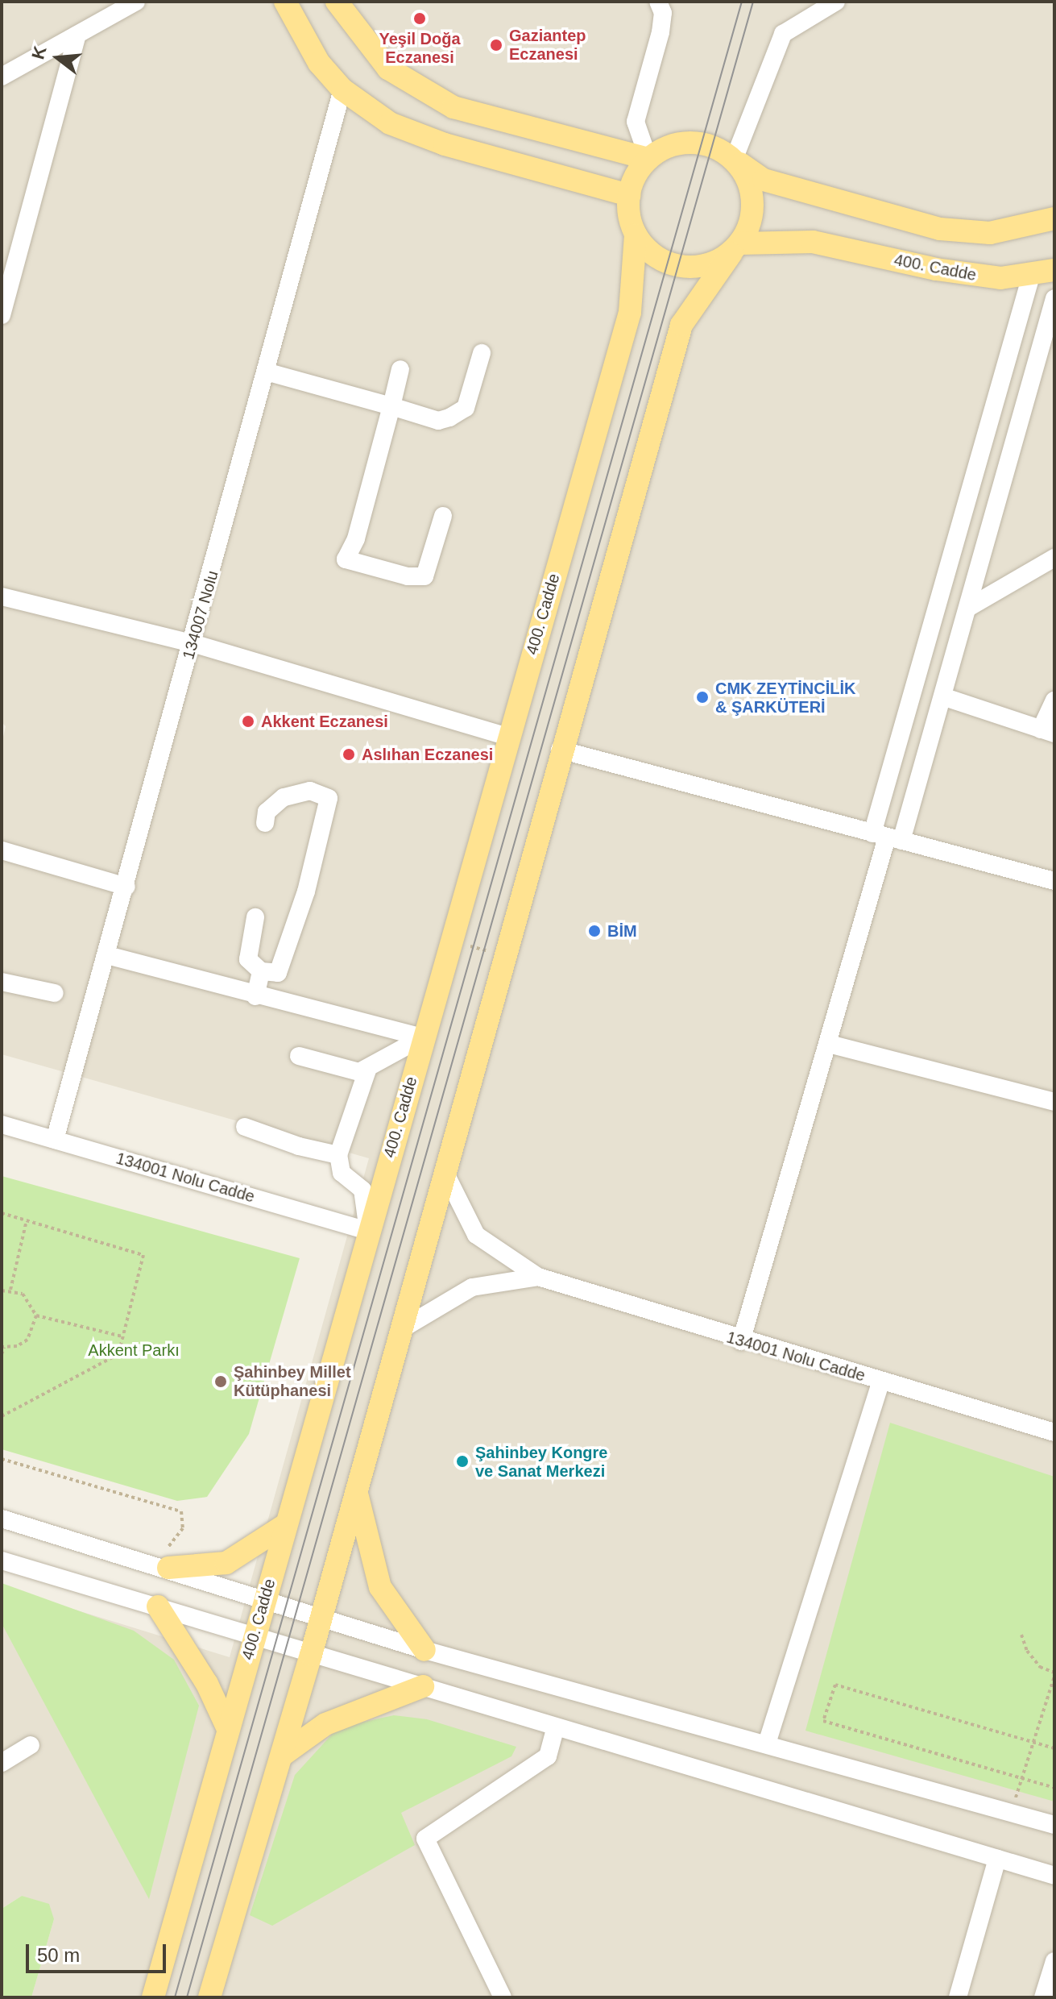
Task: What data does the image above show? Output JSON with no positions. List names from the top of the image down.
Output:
{
  "streets": {
    "main road": ["400. Cadde"],
    "street": ["134007 Nolu", "134001 Nolu Cadde"]
  },
  "crossings": [
    ["400. Cadde", "134001 Nolu Cadde"],
    ["134007 Nolu", "134001 Nolu Cadde"]
  ],
  "parks": ["Akkent Parkı"],
  "places": [
    "Yeşil Doğa Eczanesi",
    "Gaziantep Eczanesi",
    "CMK ZEYTİNCİLİK & ŞARKÜTERİ",
    "Akkent Eczanesi",
    "Aslıhan Eczanesi",
    "BİM",
    "Şahinbey Millet Kütüphanesi",
    "Şahinbey Kongre ve Sanat Merkezi"
  ],
  "scale_bar": "50 m",
  "north": "left"
}
